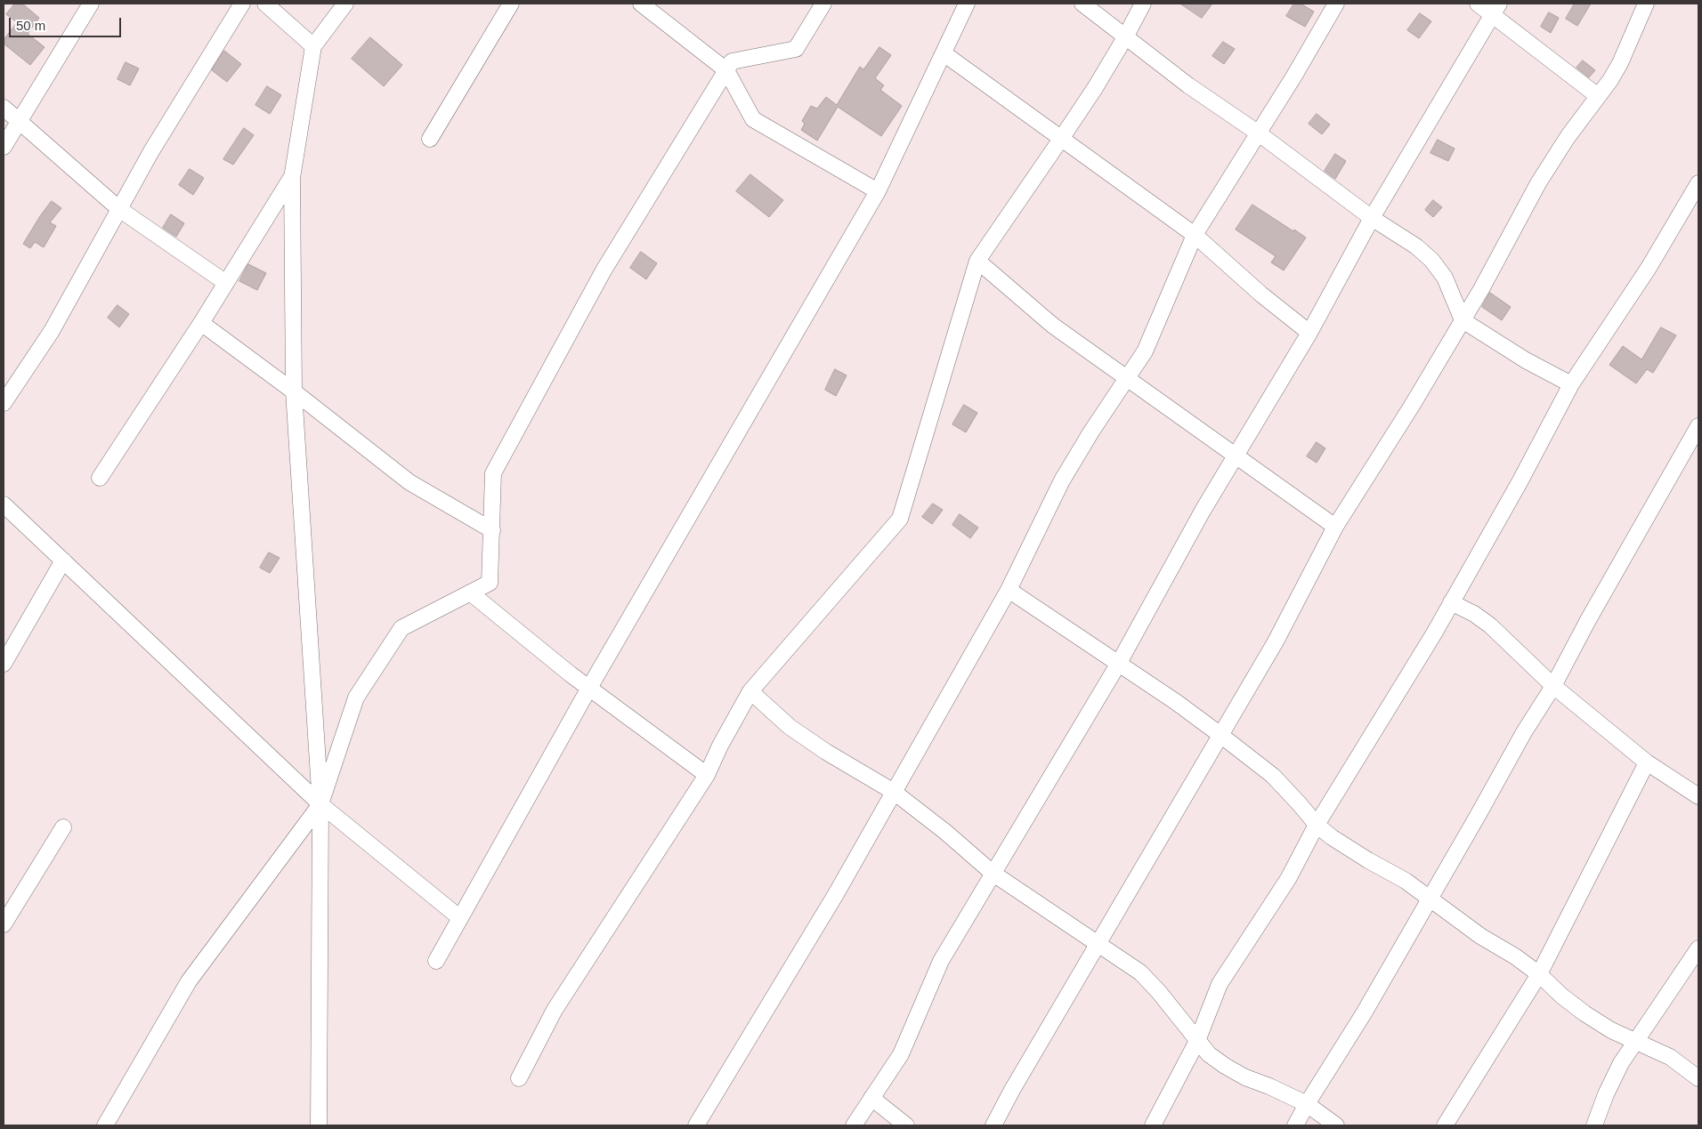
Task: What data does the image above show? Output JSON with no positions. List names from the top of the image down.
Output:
{
  "scale_bar": "50 m"
}
